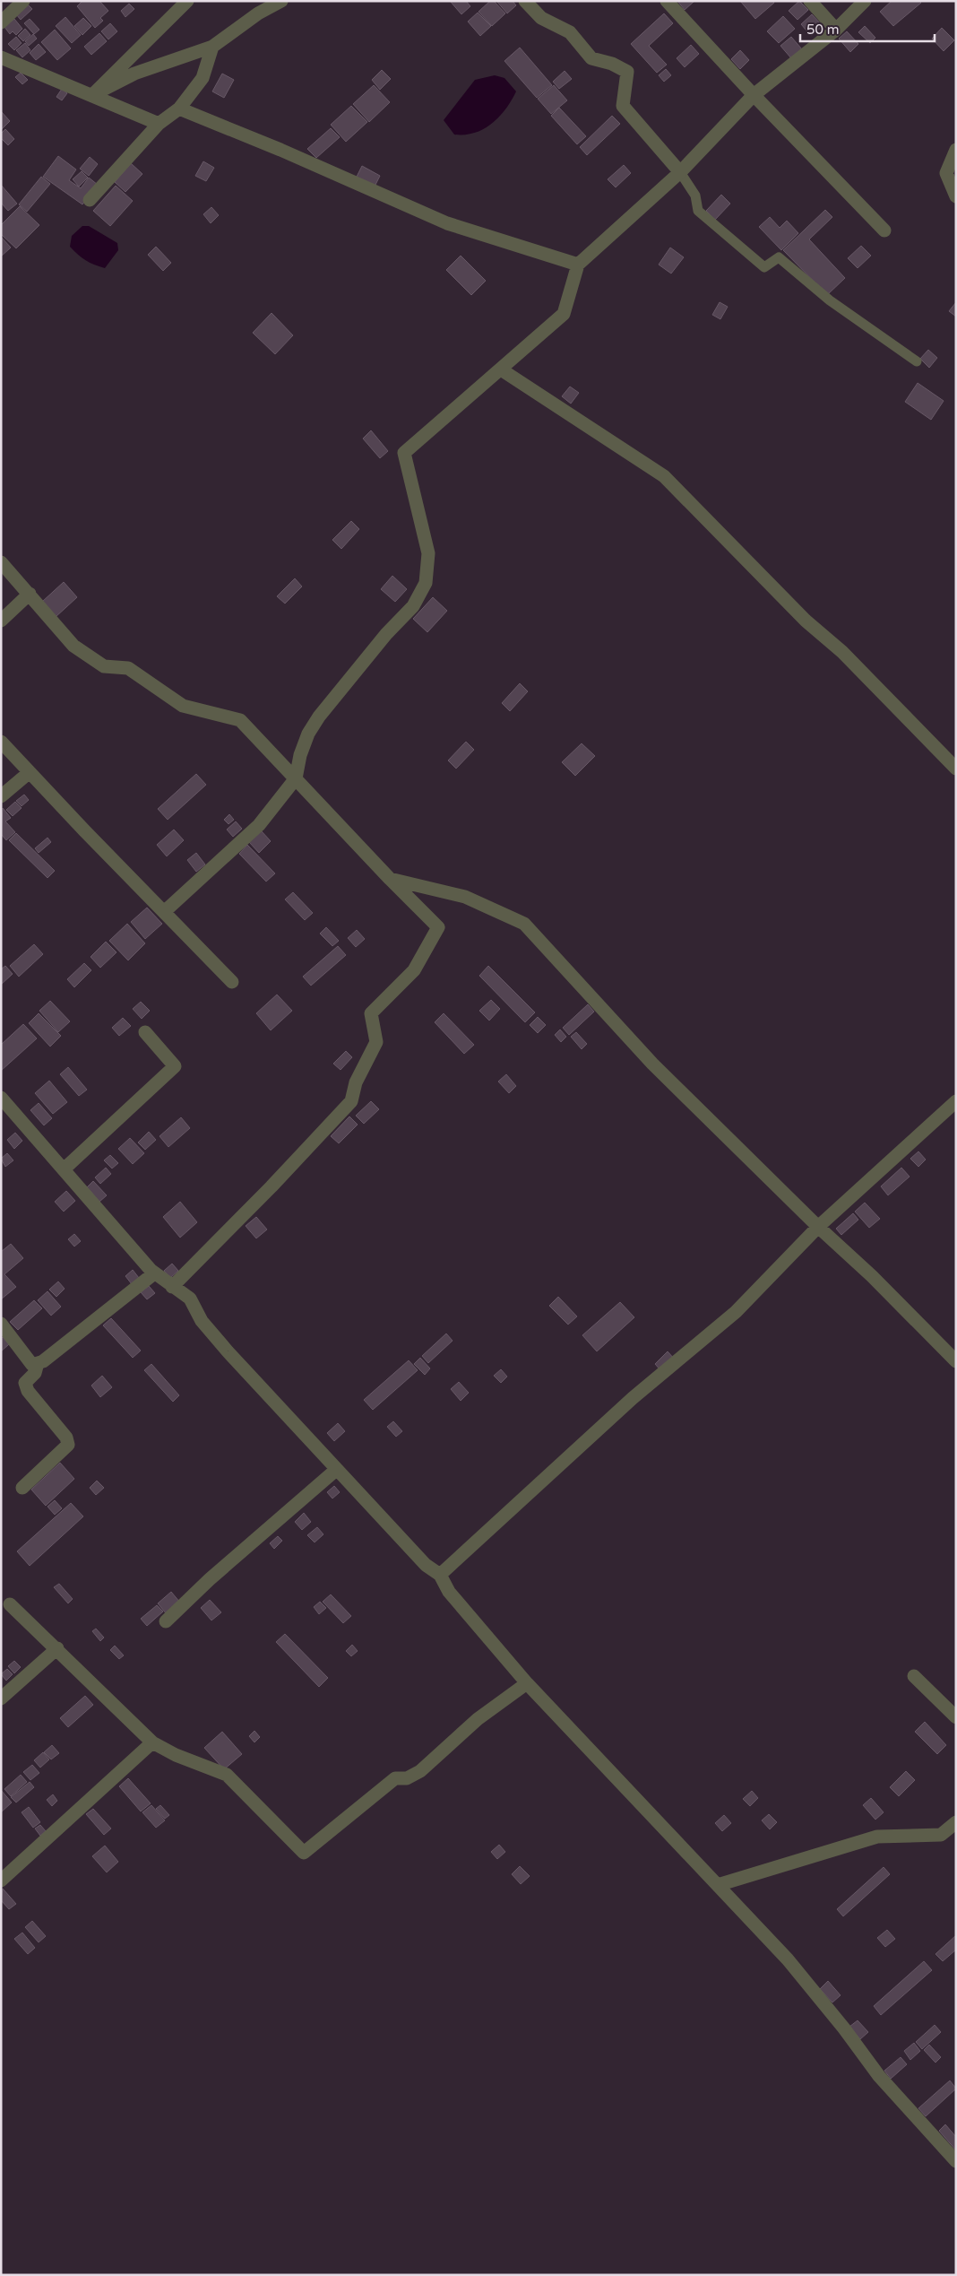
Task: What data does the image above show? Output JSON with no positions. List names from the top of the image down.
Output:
{
  "scale_bar": "50 m"
}
